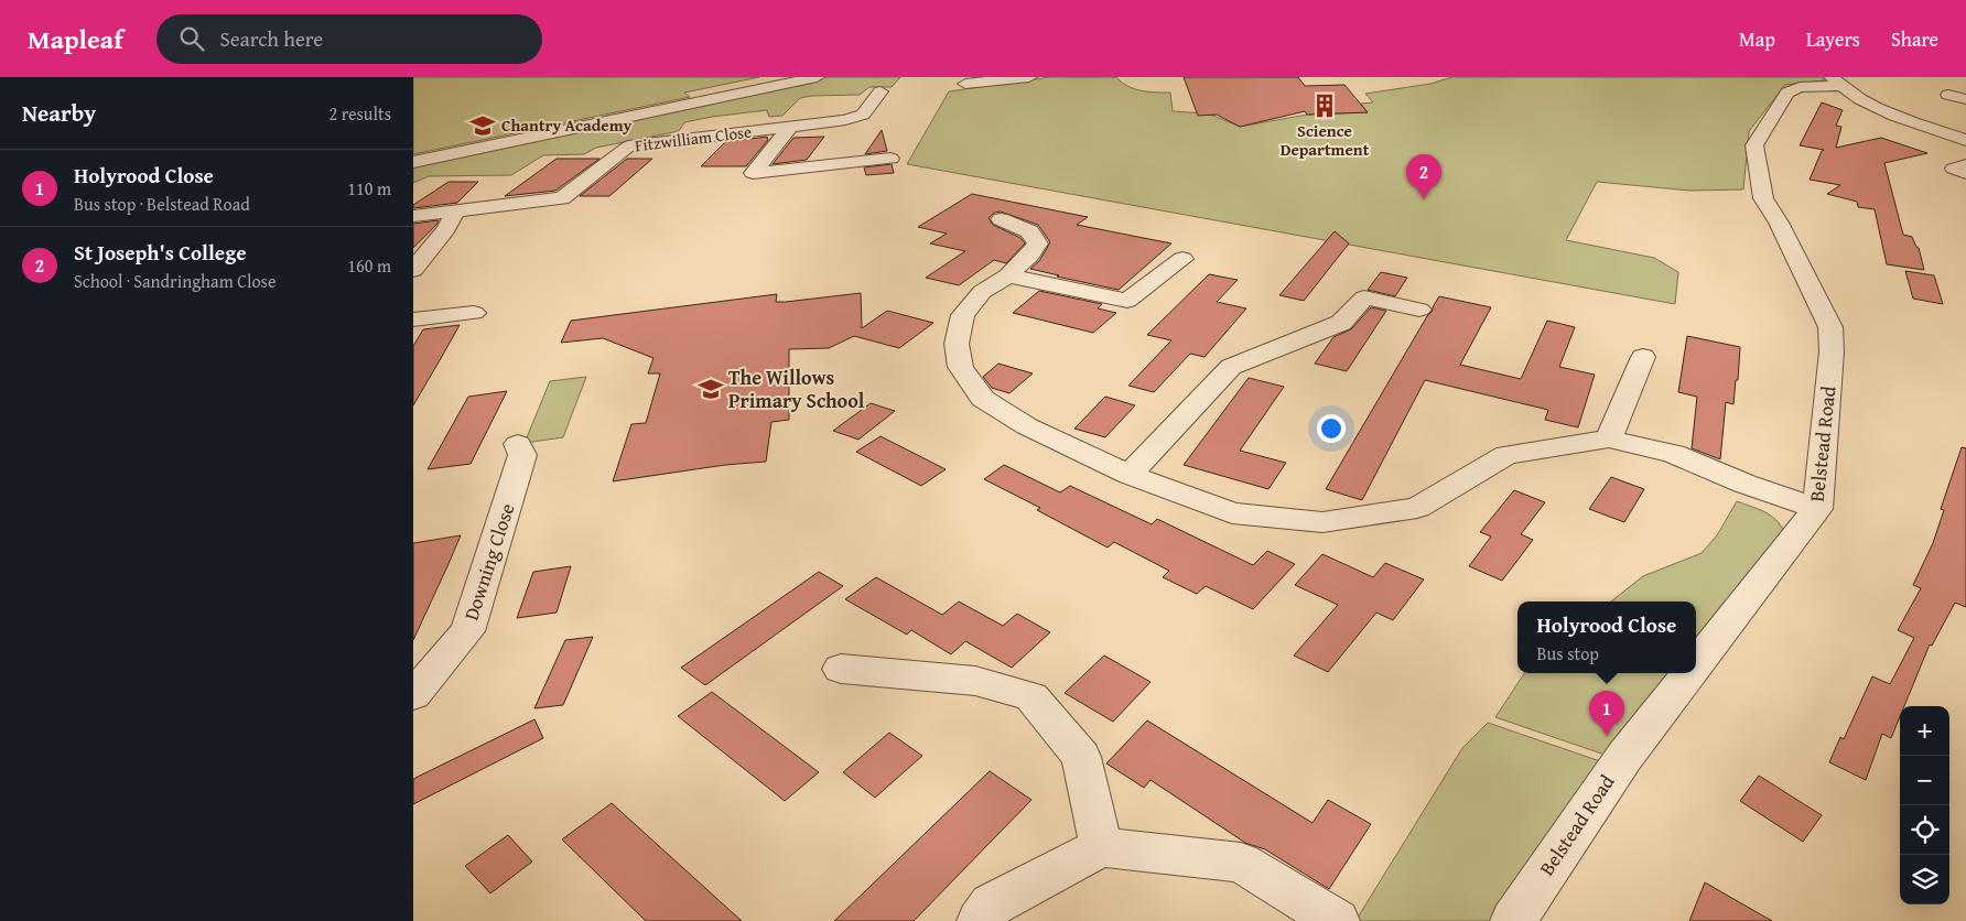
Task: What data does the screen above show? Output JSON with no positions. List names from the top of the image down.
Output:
{
  "streets": {
    "street": ["Fitzwilliam Close", "Belstead Road", "Downing Close"]
  },
  "places": {
    "building": ["Science Department"],
    "school or university": ["Chantry Academy", "The Willows Primary School"]
  },
  "page": {
    "header": "Mapleaf",
    "search": "Search here",
    "nav": ["Map", "Layers", "Share"],
    "heading": ["Nearby", "2 results"],
    "list": [
      {
        "mark": "1",
        "name": "Holyrood Close",
        "note": "Bus stop · Belstead Road",
        "value": "110 m"
      },
      {
        "mark": "2",
        "name": "St Joseph's College",
        "note": "School · Sandringham Close",
        "value": "160 m"
      }
    ],
    "pins": ["2", "1"],
    "popup": ["Holyrood Close", "Bus stop"],
    "map_buttons": ["+", "−"]
  }
}
